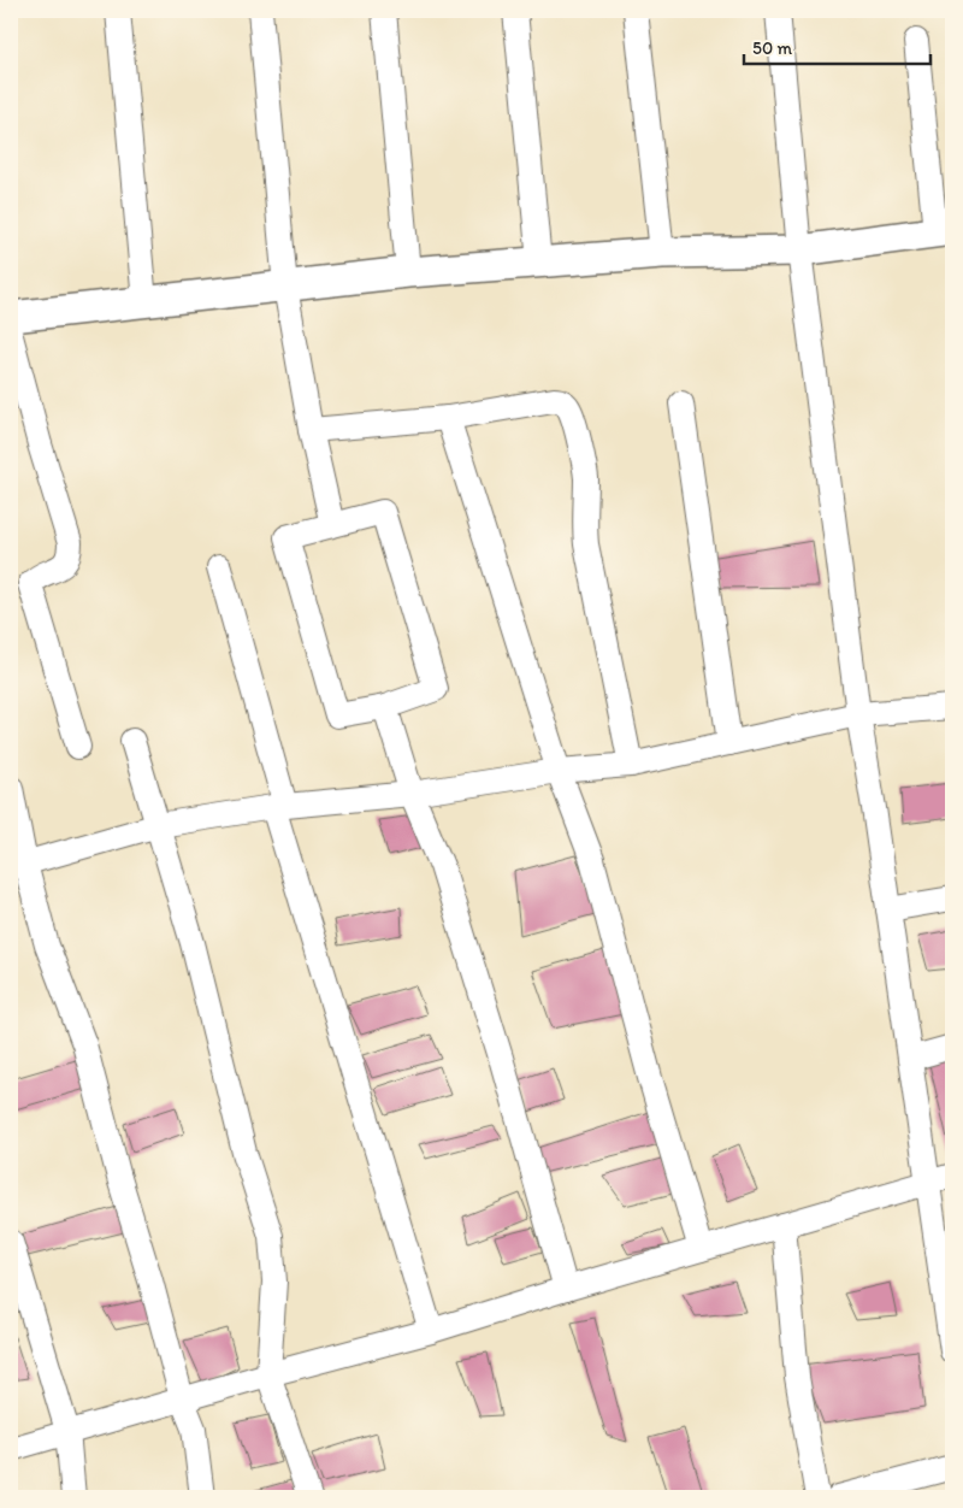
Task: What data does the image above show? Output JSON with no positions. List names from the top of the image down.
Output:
{
  "scale_bar": "50 m"
}
